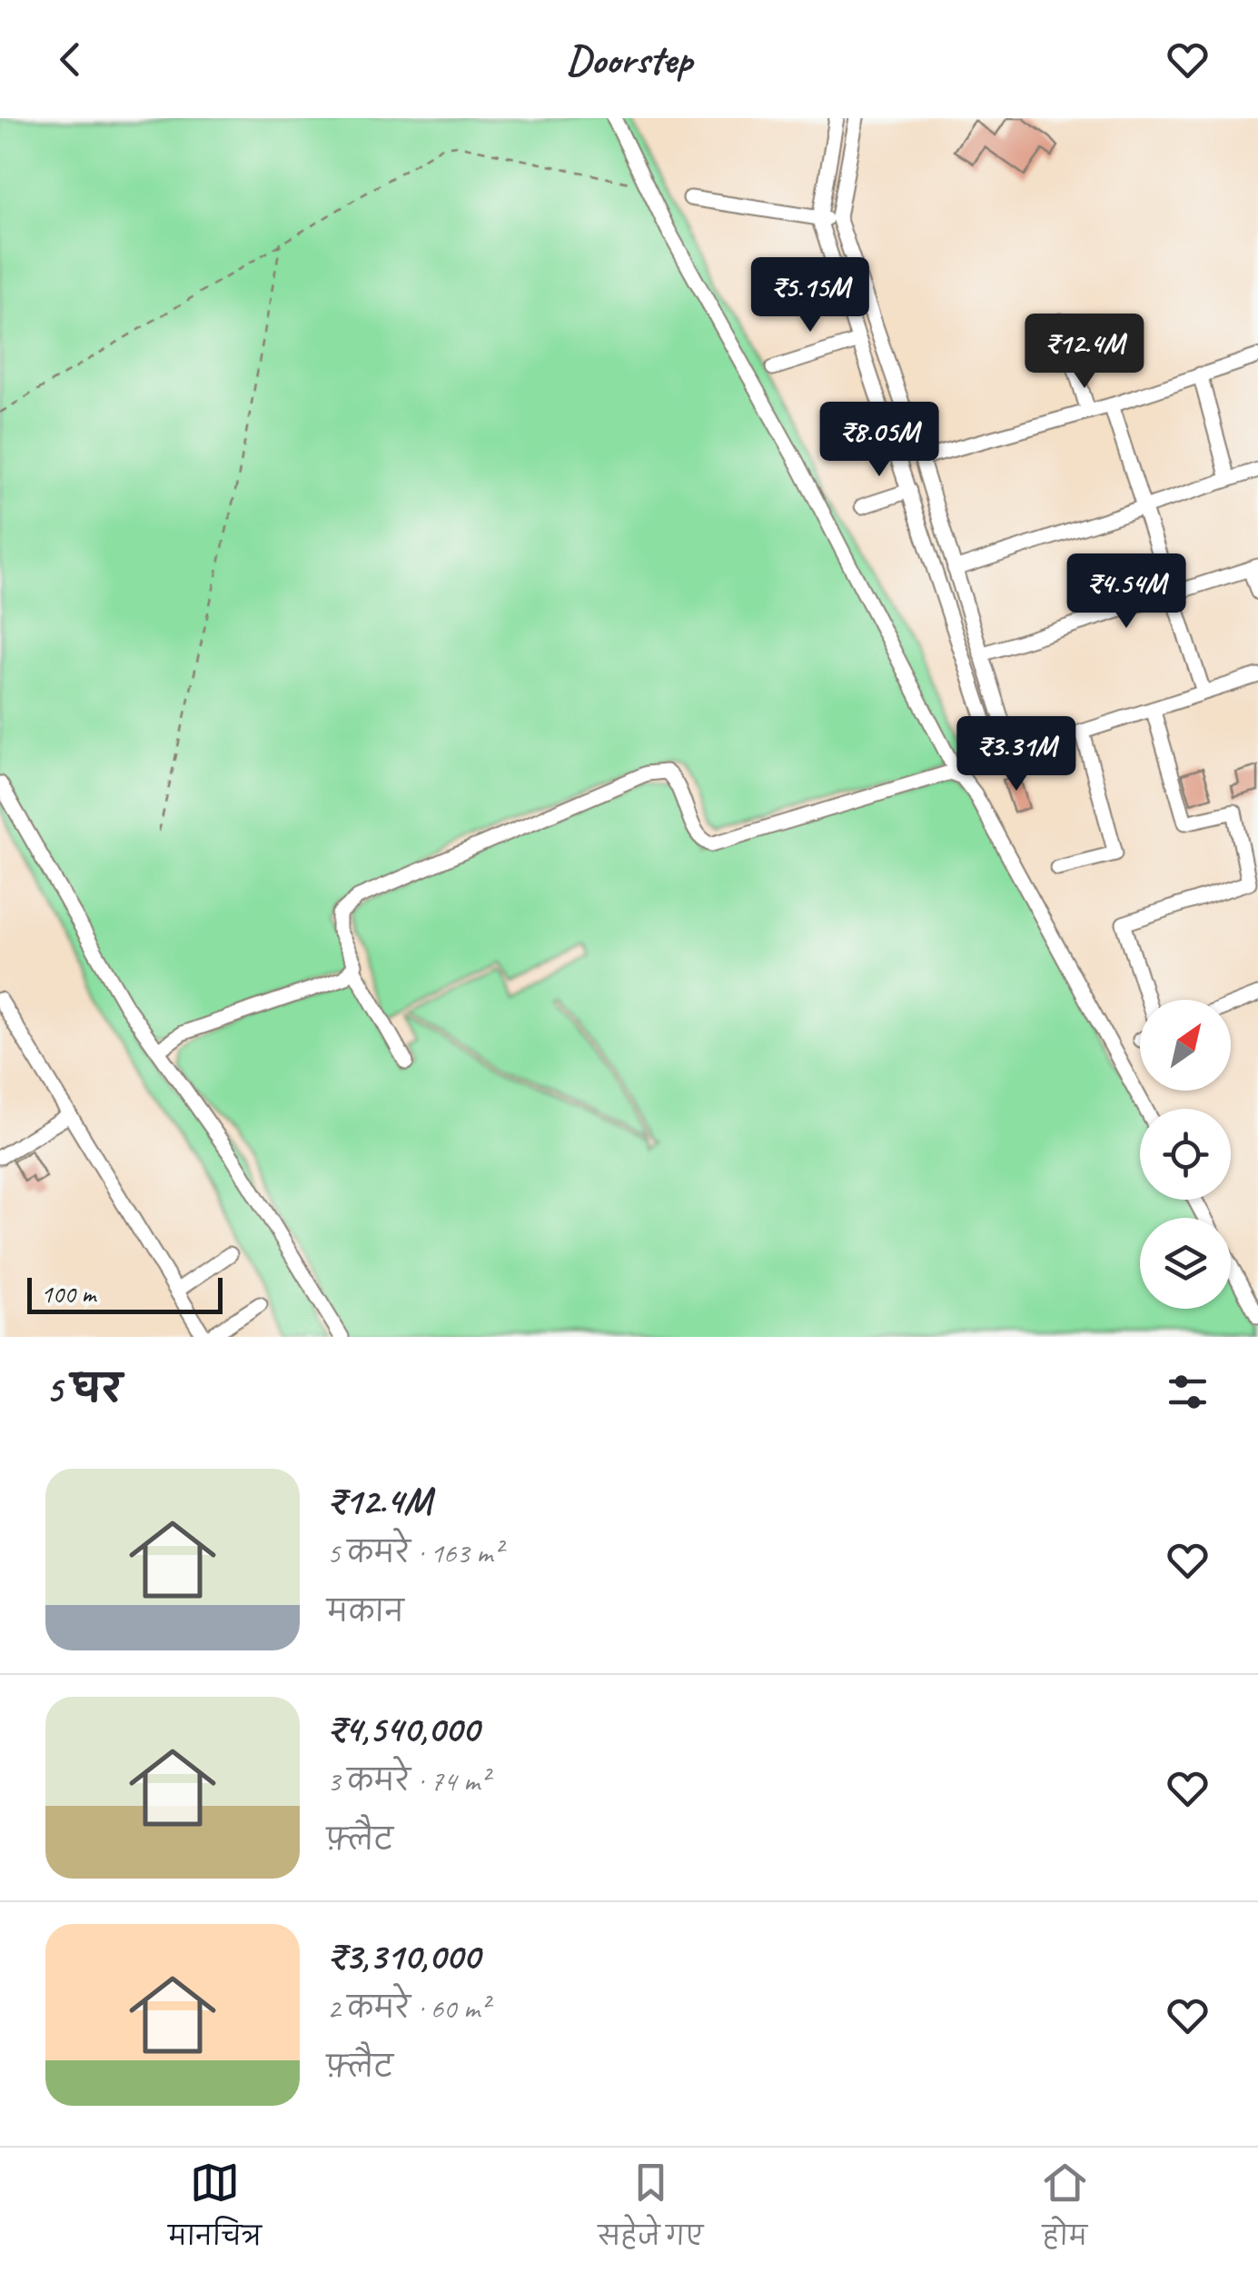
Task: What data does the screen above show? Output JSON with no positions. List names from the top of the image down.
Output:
{
  "scale_bar": "100 m",
  "north": "top right",
  "page": {
    "header": "Doorstep",
    "price": [
      "₹5.15M",
      "₹12.4M",
      "₹8.05M",
      "₹4.54M",
      "₹3.31M"
    ],
    "scale": "100 m",
    "heading": "5 घर",
    "list": [
      {
        "name": "₹12.4M",
        "note": "5 कमरे · 163 m² · मकान"
      },
      {
        "name": "₹4,540,000",
        "note": "3 कमरे · 74 m² · फ़्लैट"
      },
      {
        "name": "₹3,310,000",
        "note": "2 कमरे · 60 m² · फ़्लैट"
      }
    ],
    "tabs": ["मानचित्र", "सहेजे गए", "होम"]
  }
}
